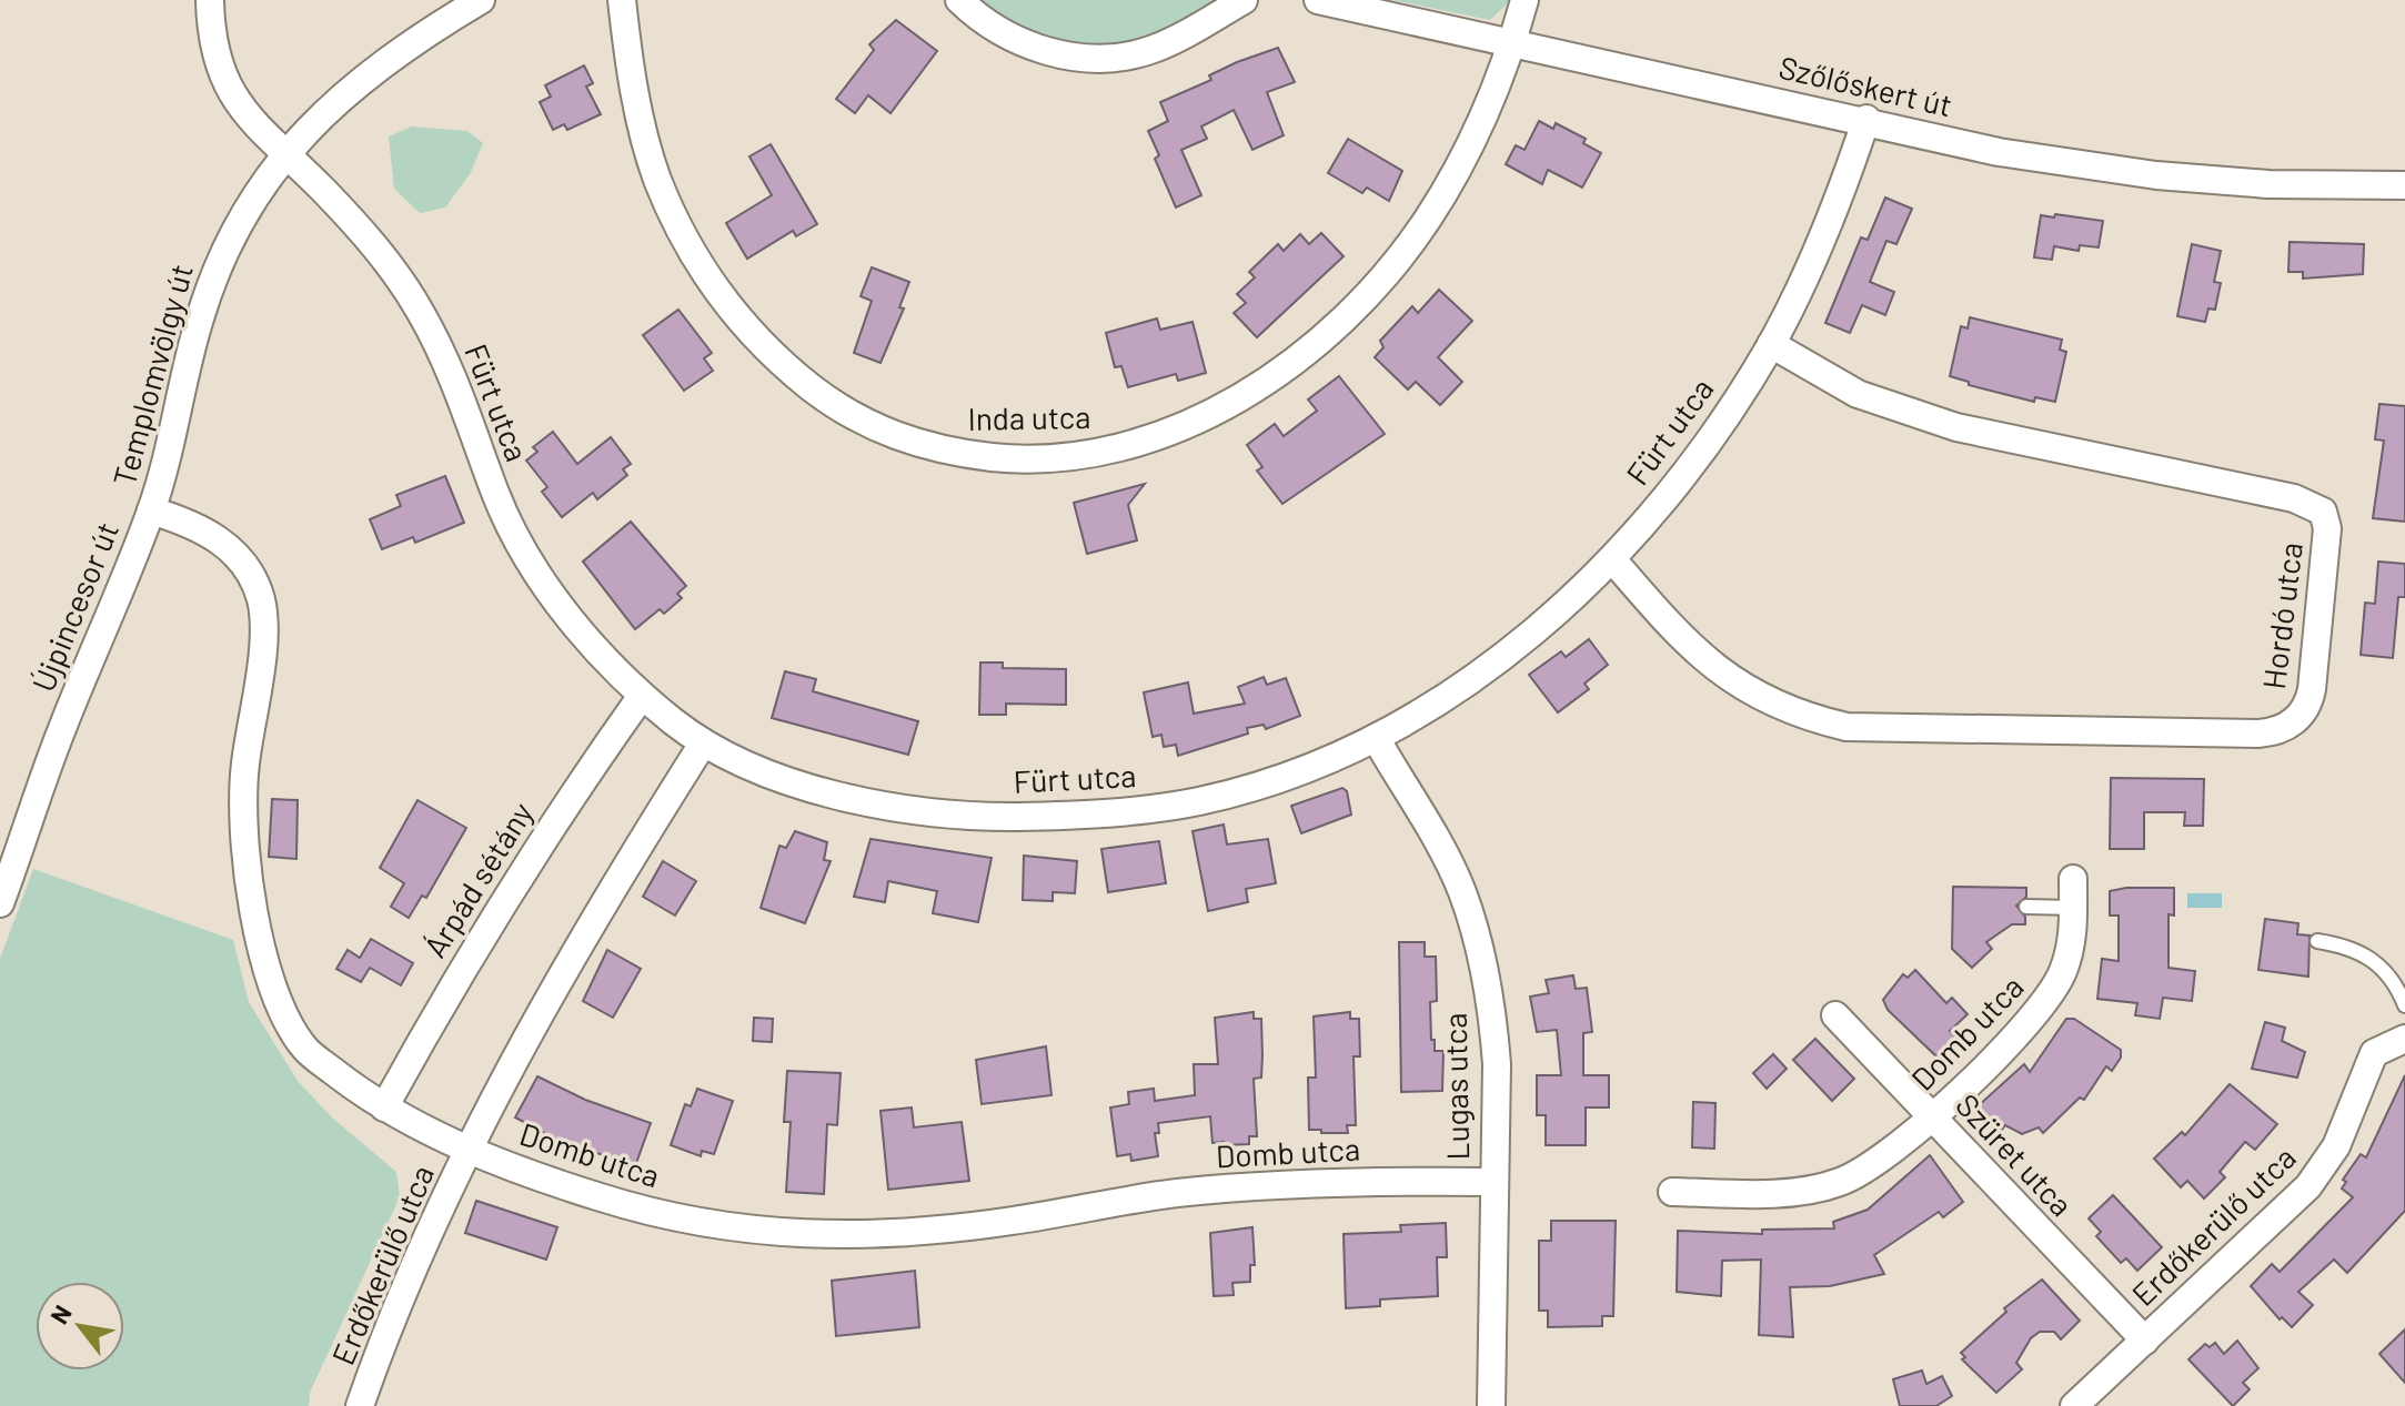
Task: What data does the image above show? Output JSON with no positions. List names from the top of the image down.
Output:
{
  "streets": {
    "street": [
      "Szőlőskert út",
      "Templomvölgy út",
      "Fürt utca",
      "Inda utca",
      "Újpincesor út",
      "Hordó utca",
      "Árpád sétány",
      "Domb utca",
      "Lugas utca",
      "Szüret utca",
      "Erdőkerülő utca"
    ]
  },
  "crossings": [
    ["Szőlőskert út", "Fürt utca"],
    ["Szőlőskert út", "Inda utca"],
    ["Templomvölgy út", "Fürt utca"],
    ["Templomvölgy út", "Újpincesor út"],
    ["Templomvölgy út", "Domb utca"],
    ["Fürt utca", "Hordó utca"],
    ["Fürt utca", "Árpád sétány"],
    ["Fürt utca", "Lugas utca"],
    ["Újpincesor út", "Domb utca"],
    ["Árpád sétány", "Domb utca"],
    ["Domb utca", "Lugas utca"],
    ["Domb utca", "Szüret utca"],
    ["Domb utca", "Erdőkerülő utca"],
    ["Szüret utca", "Erdőkerülő utca"]
  ],
  "north": "top left"
}
